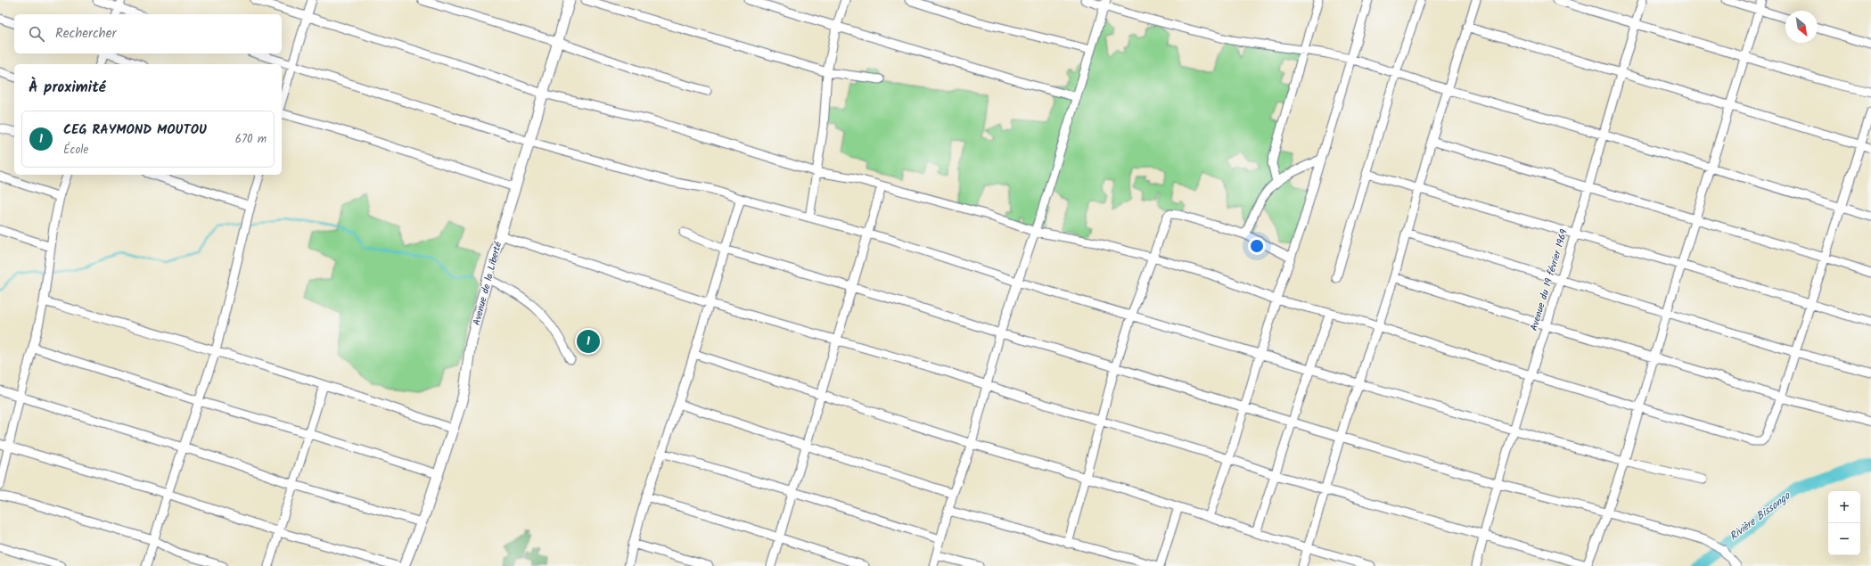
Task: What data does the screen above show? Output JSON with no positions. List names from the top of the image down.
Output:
{
  "streets": {
    "street": ["Avenue du 19 février 1969", "Avenue de la Liberté"]
  },
  "water": ["Rivière Bissongo"],
  "north": "bottom right",
  "page": {
    "search": "Rechercher",
    "heading": "À proximité",
    "list": [
      {
        "mark": "1",
        "name": "CEG RAYMOND MOUTOU",
        "note": "École",
        "value": "670 m"
      }
    ],
    "pins": "1",
    "map_buttons": ["+", "−"]
  }
}
